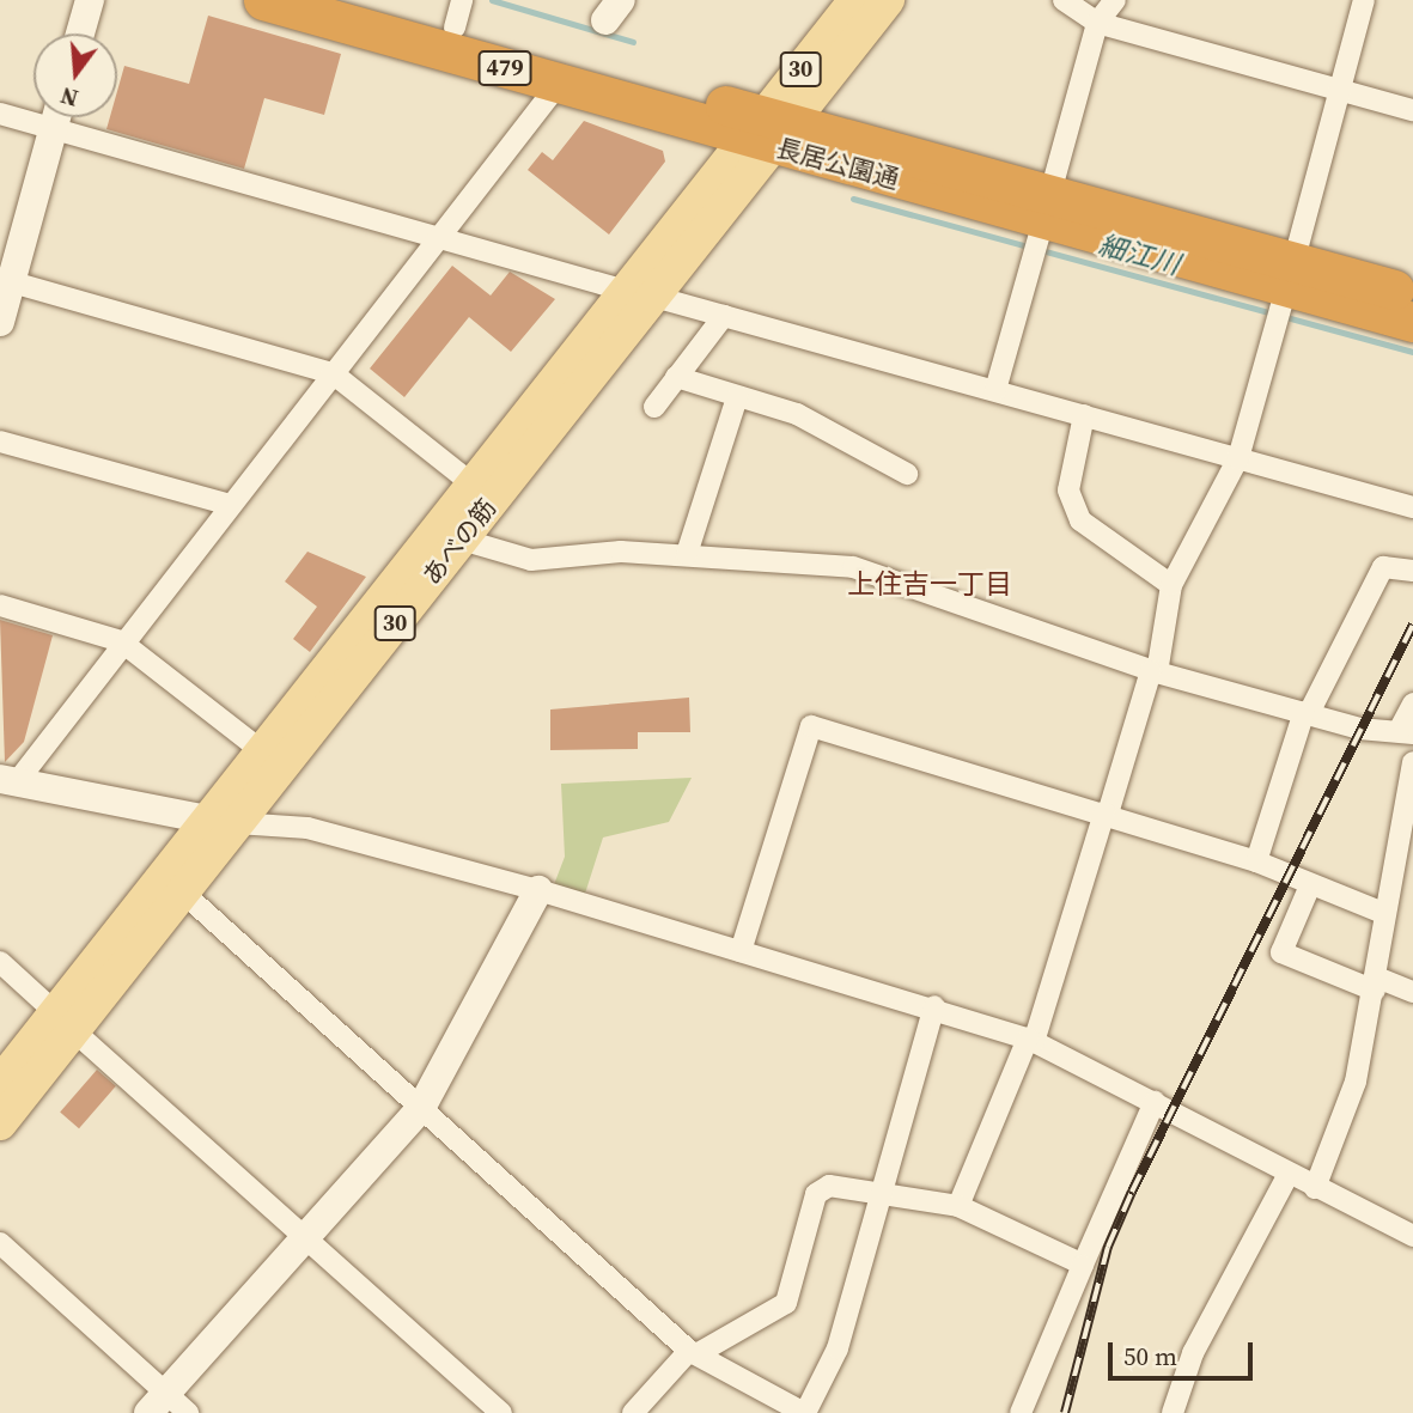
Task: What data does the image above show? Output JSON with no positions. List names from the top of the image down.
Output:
{
  "streets": {
    "highway": ["479", "長居公園通"],
    "main road": ["30", "あべの筋"]
  },
  "crossings": [
    ["長居公園通", "あべの筋"]
  ],
  "districts": ["上住吉一丁目"],
  "water": ["細江川"],
  "scale_bar": "50 m",
  "north": "bottom"
}
